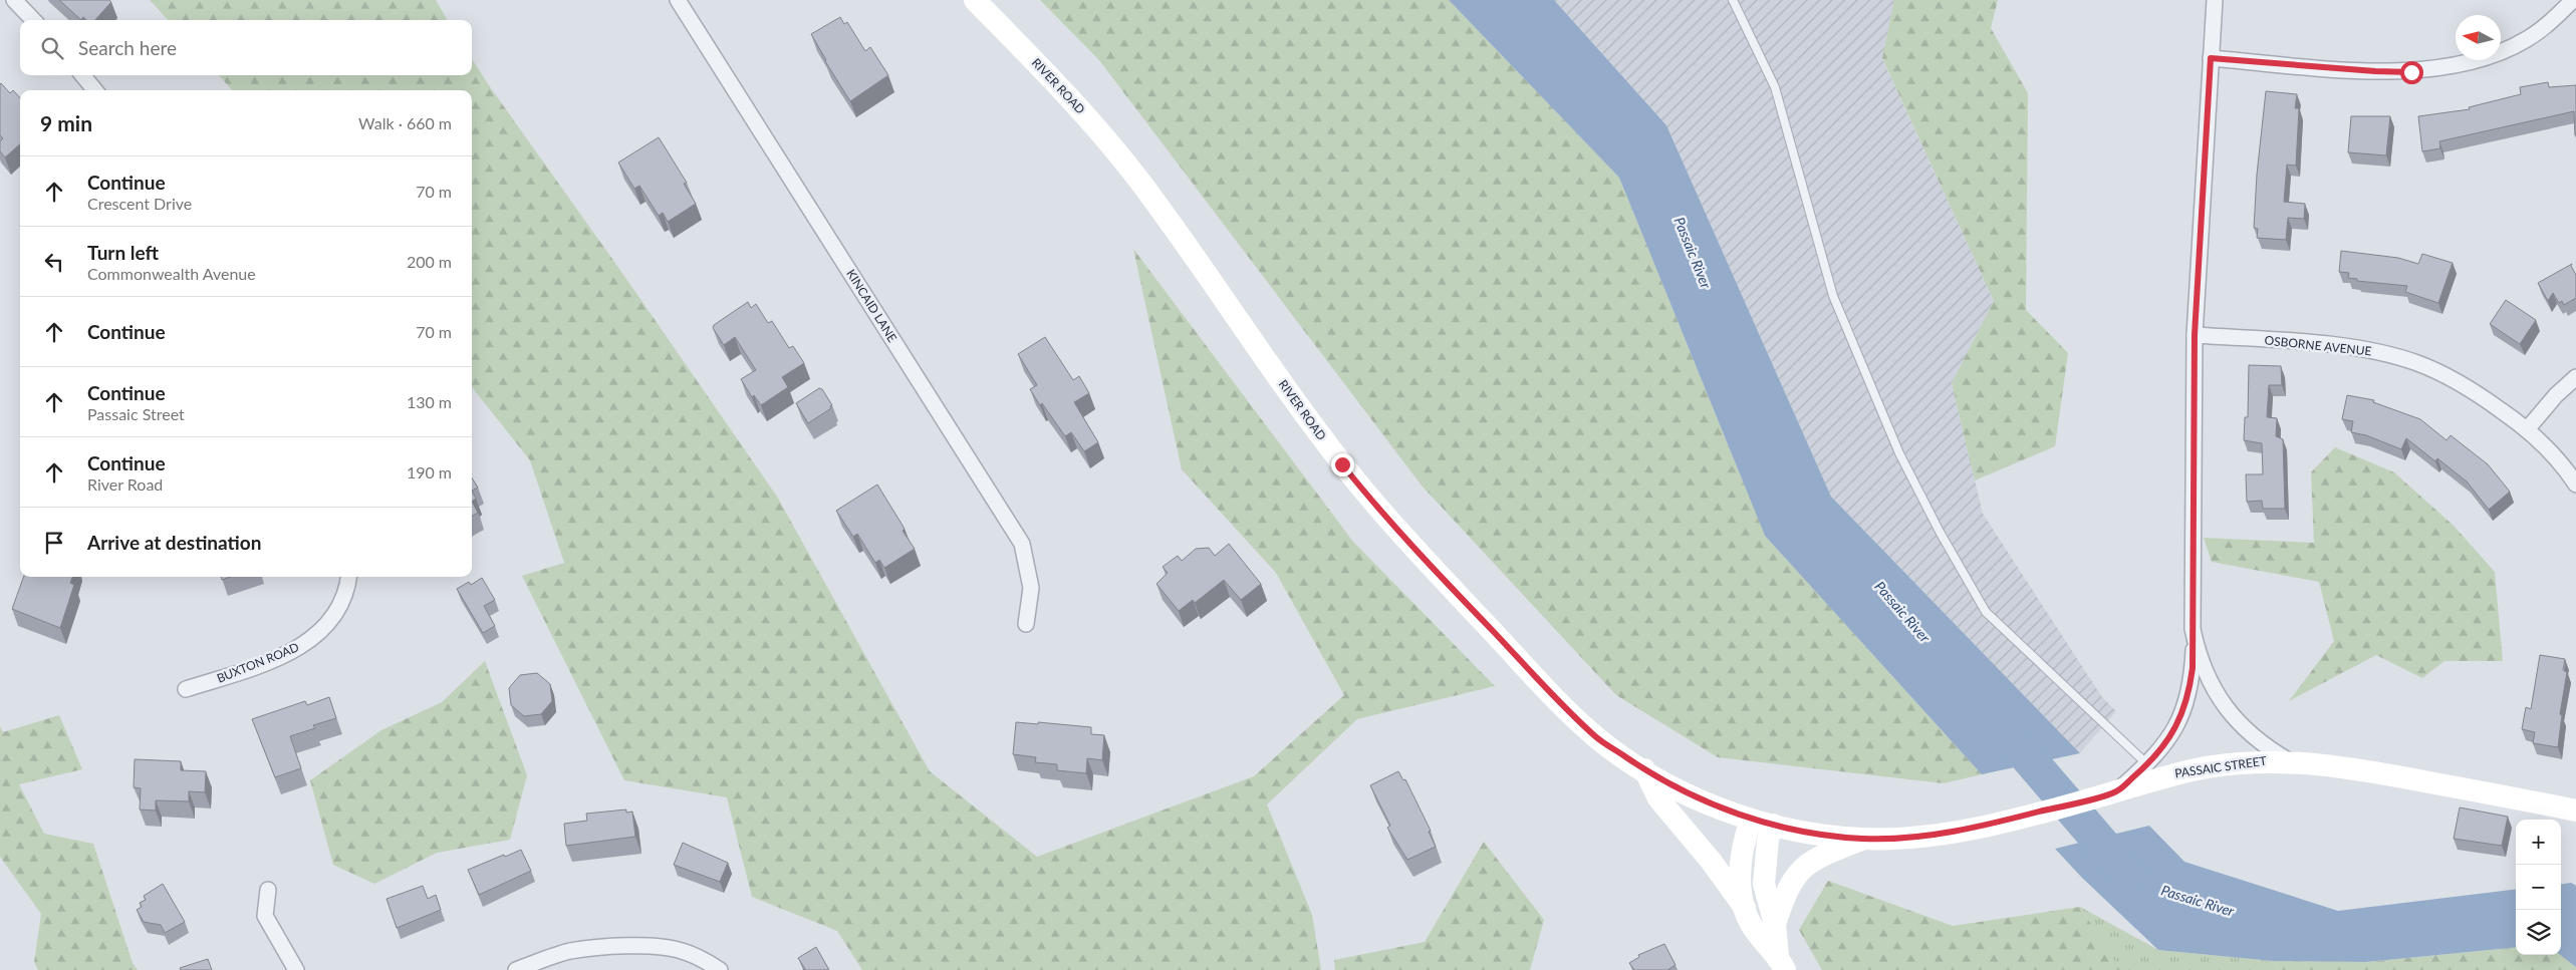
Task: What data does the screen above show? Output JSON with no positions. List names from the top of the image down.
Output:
{
  "streets": {
    "main road": ["RIVER ROAD", "PASSAIC STREET"],
    "street": ["KINCAID LANE", "OSBORNE AVENUE", "BUXTON ROAD"]
  },
  "crossings": [
    ["RIVER ROAD", "PASSAIC STREET"]
  ],
  "water": ["Passaic River"],
  "north": "left",
  "page": {
    "search": "Search here",
    "heading": ["9 min", "Walk · 660 m"],
    "list": [
      ["Continue", "Crescent Drive", "70 m"],
      ["Turn left", "Commonwealth Avenue", "200 m"],
      ["Continue", "70 m"],
      ["Continue", "Passaic Street", "130 m"],
      ["Continue", "River Road", "190 m"],
      "Arrive at destination"
    ],
    "map_buttons": ["+", "−"]
  }
}
